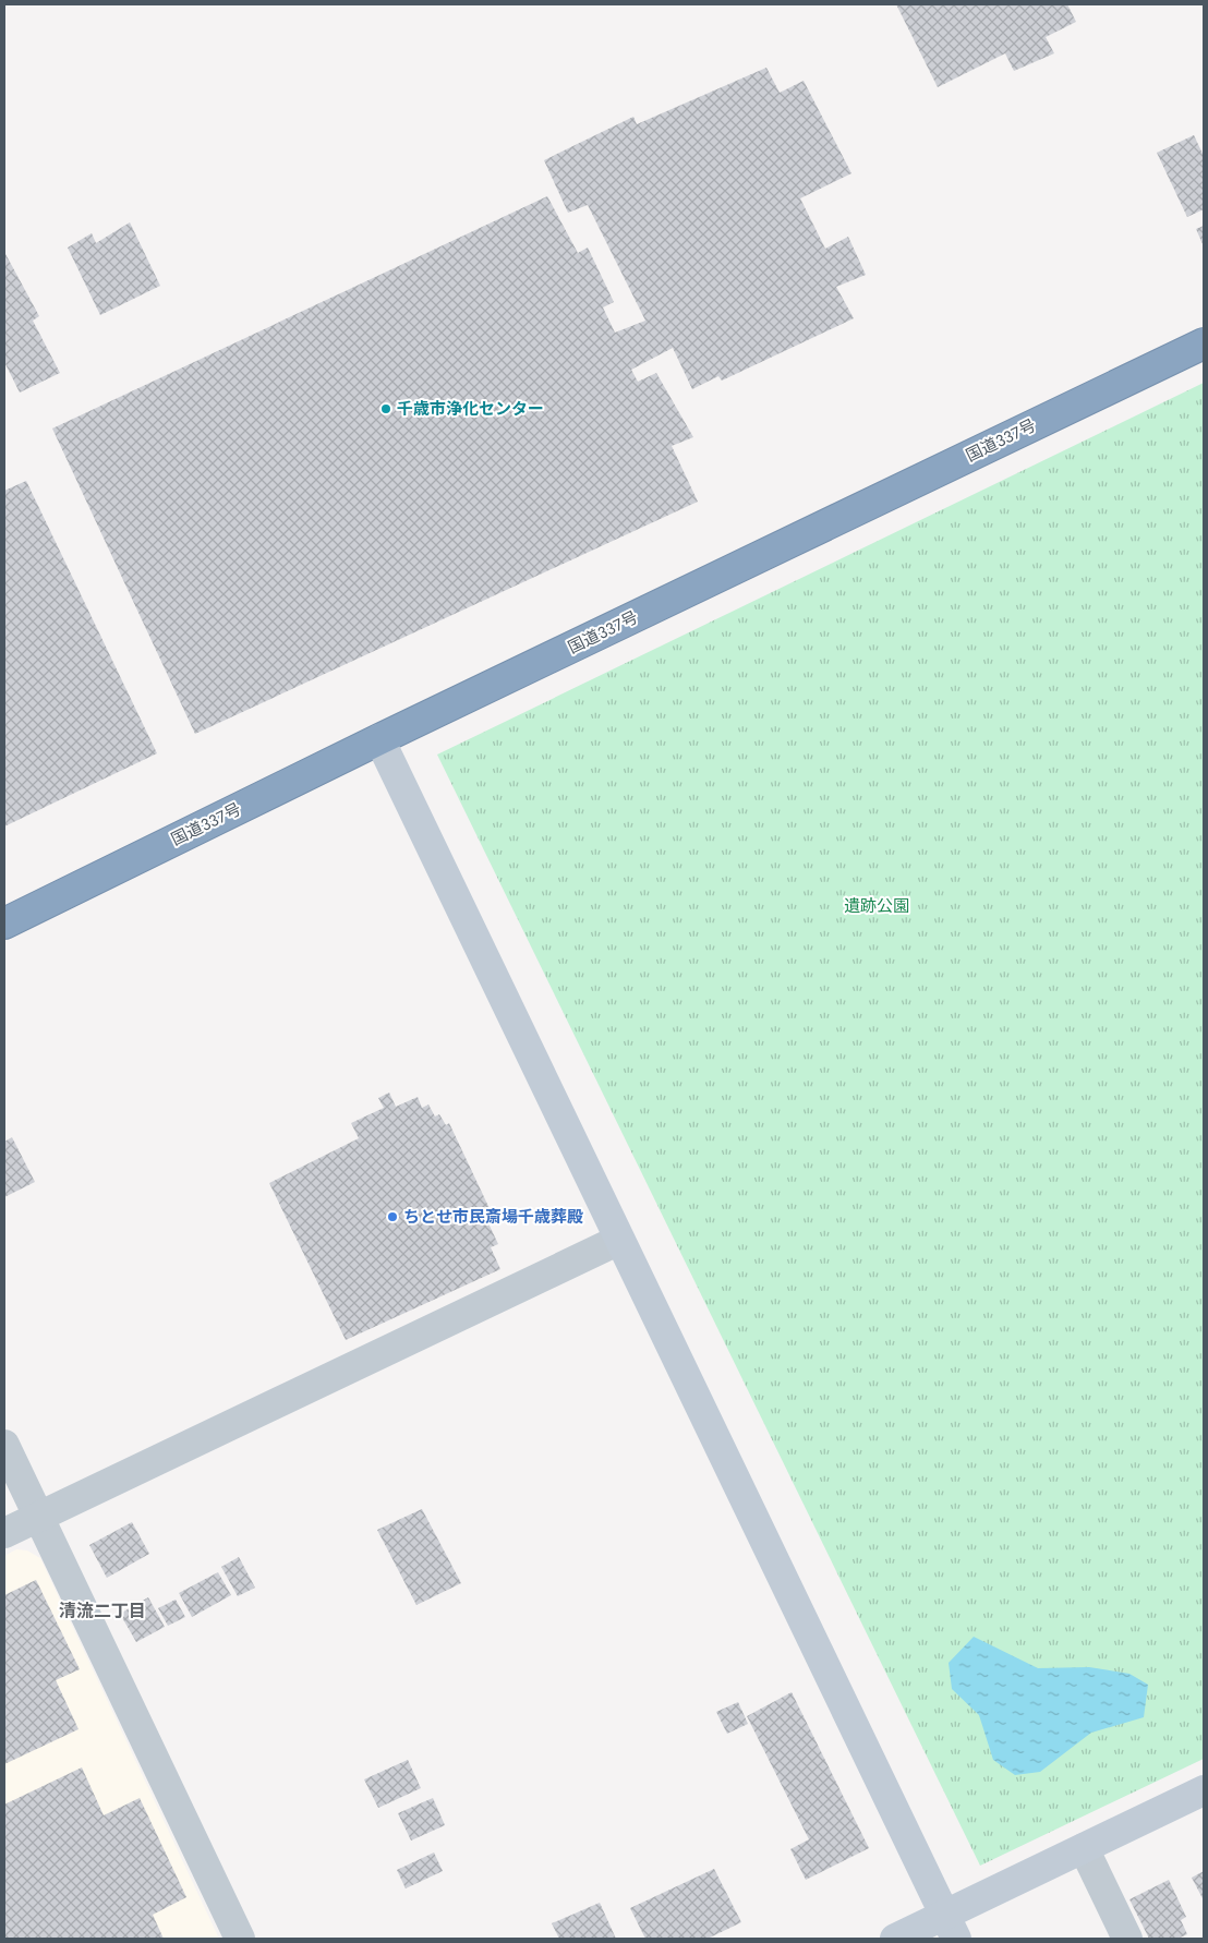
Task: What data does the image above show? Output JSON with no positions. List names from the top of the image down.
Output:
{
  "streets": {
    "highway": ["国道337号"]
  },
  "districts": ["清流二丁目"],
  "parks": ["遺跡公園"],
  "places": ["千歳市浄化センター", "ちとせ市民斎場千歳葬殿"]
}
